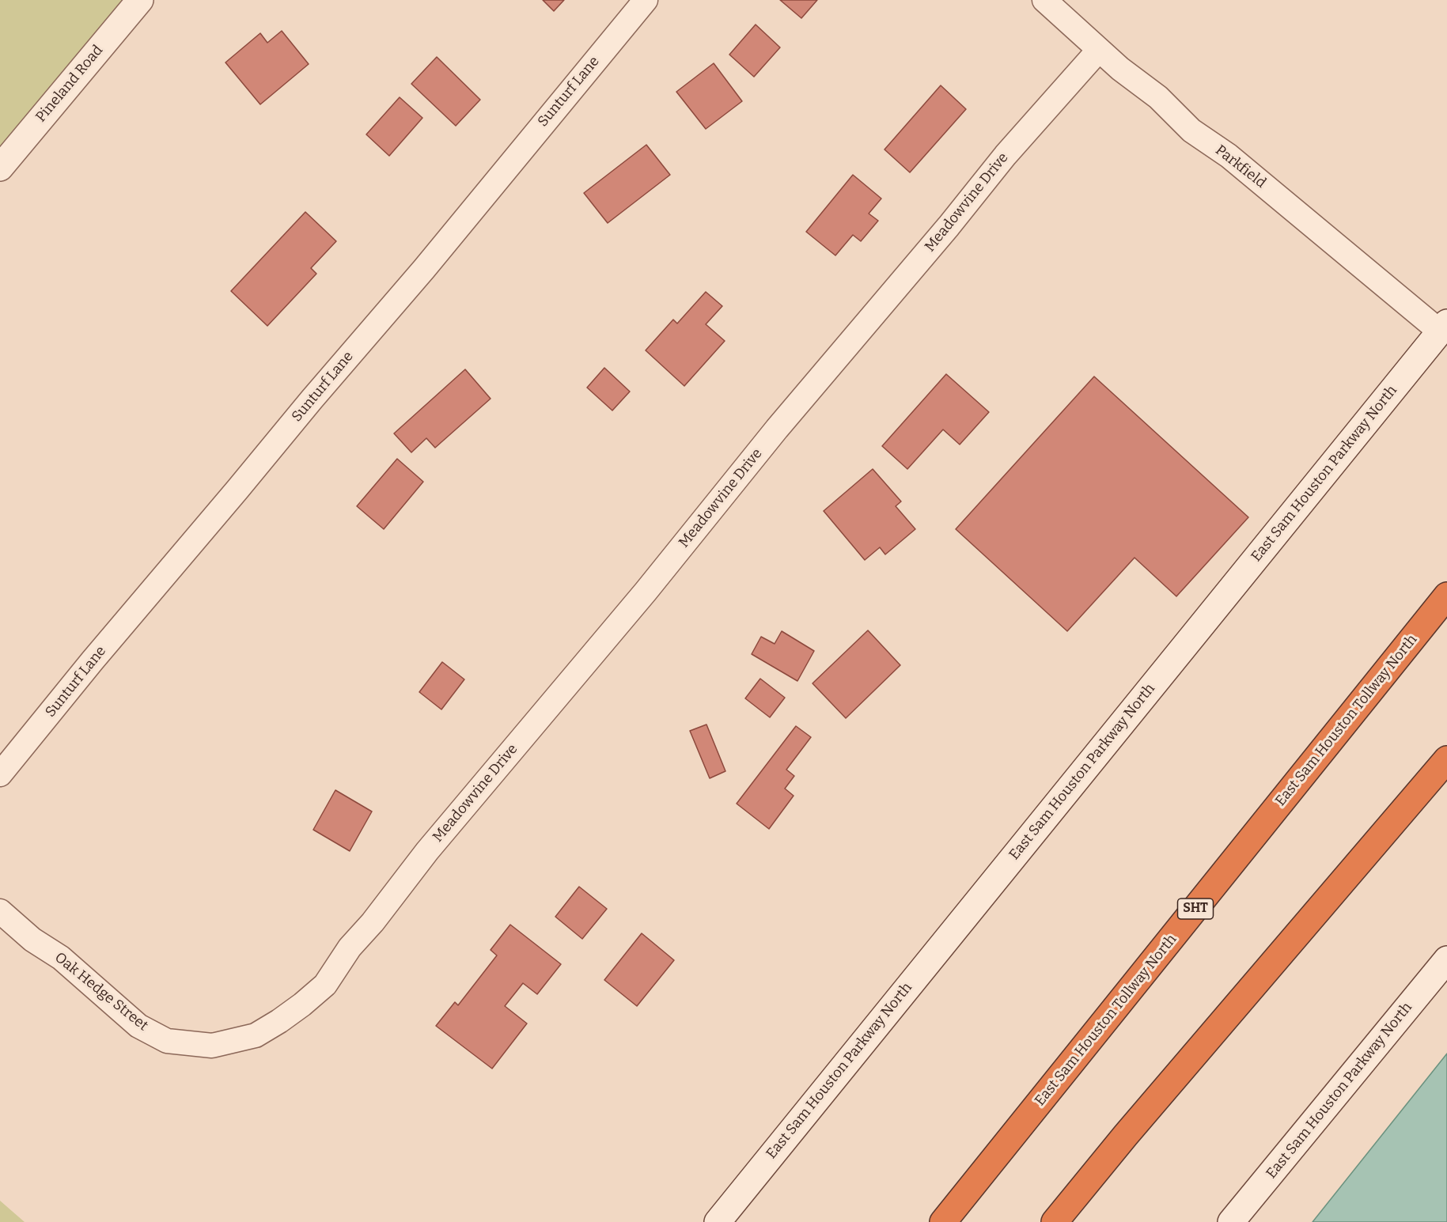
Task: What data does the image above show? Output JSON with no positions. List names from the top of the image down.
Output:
{
  "streets": {
    "highway": ["East Sam Houston Tollway North", "SHT"],
    "main road": ["Pineland Road", "East Sam Houston Parkway North"],
    "street": [
      "Sunturf Lane",
      "Parkfield",
      "Meadowvine Drive",
      "Oak Hedge Street"
    ]
  },
  "crossings": [
    ["Parkfield", "Meadowvine Drive"],
    ["Parkfield", "East Sam Houston Parkway North"],
    ["Meadowvine Drive", "Oak Hedge Street"]
  ]
}
